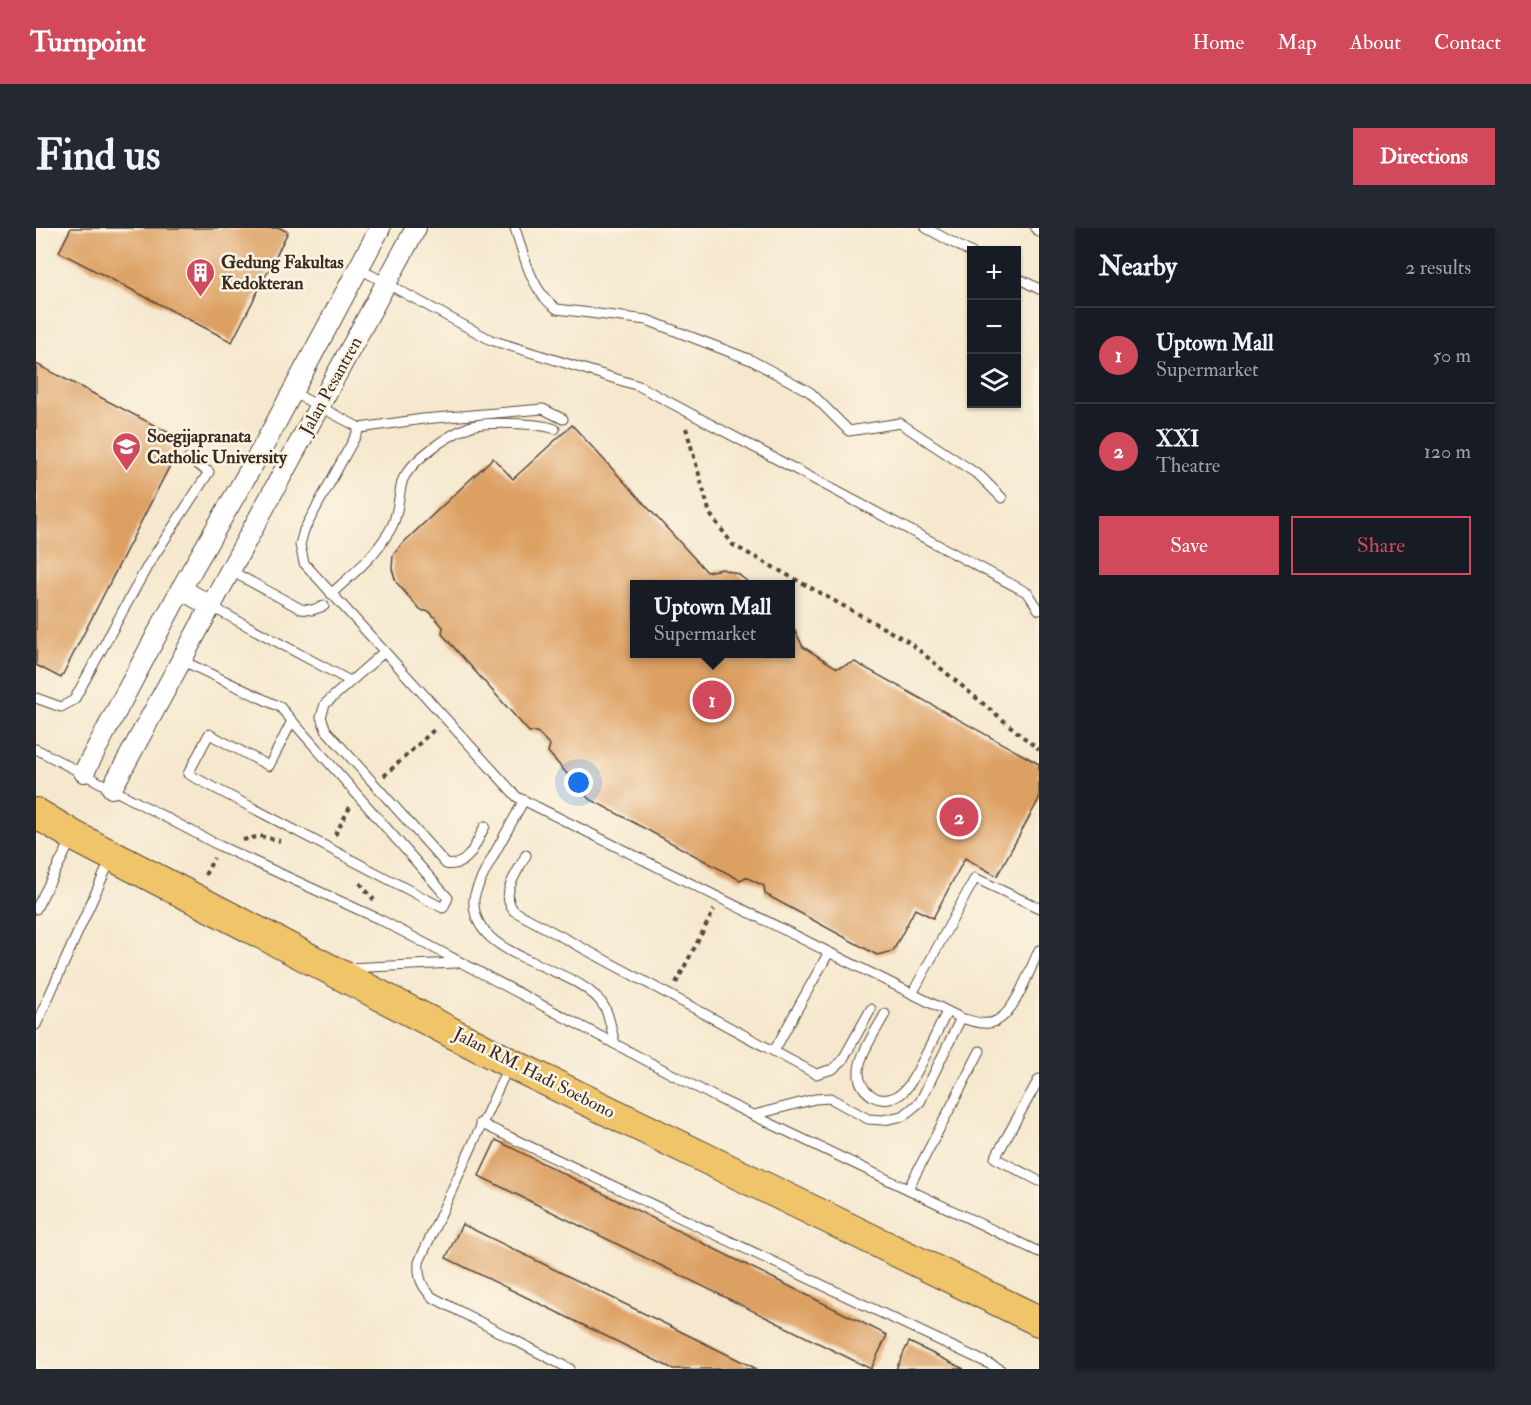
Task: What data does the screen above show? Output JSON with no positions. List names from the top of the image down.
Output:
{
  "streets": {
    "main road": ["Jalan RM. Hadi Soebono"],
    "street": ["Jalan Pesantren"]
  },
  "places": {
    "building": ["Gedung Fakultas Kedokteran"],
    "school or university": ["Soegijapranata Catholic University"]
  },
  "page": {
    "header": "Turnpoint",
    "nav": [
      "Home",
      "Map",
      "About",
      "Contact"
    ],
    "buttons": [
      "Directions",
      ["Save", "Share"]
    ],
    "title": "Find us",
    "heading": ["Nearby", "2 results"],
    "map_buttons": ["+", "−"],
    "list": [
      {
        "mark": "1",
        "name": "Uptown Mall",
        "note": "Supermarket",
        "value": "50 m"
      },
      {
        "mark": "2",
        "name": "XXI",
        "note": "Theatre",
        "value": "120 m"
      }
    ],
    "popup": ["Uptown Mall", "Supermarket"],
    "pins": ["1", "2"]
  }
}
